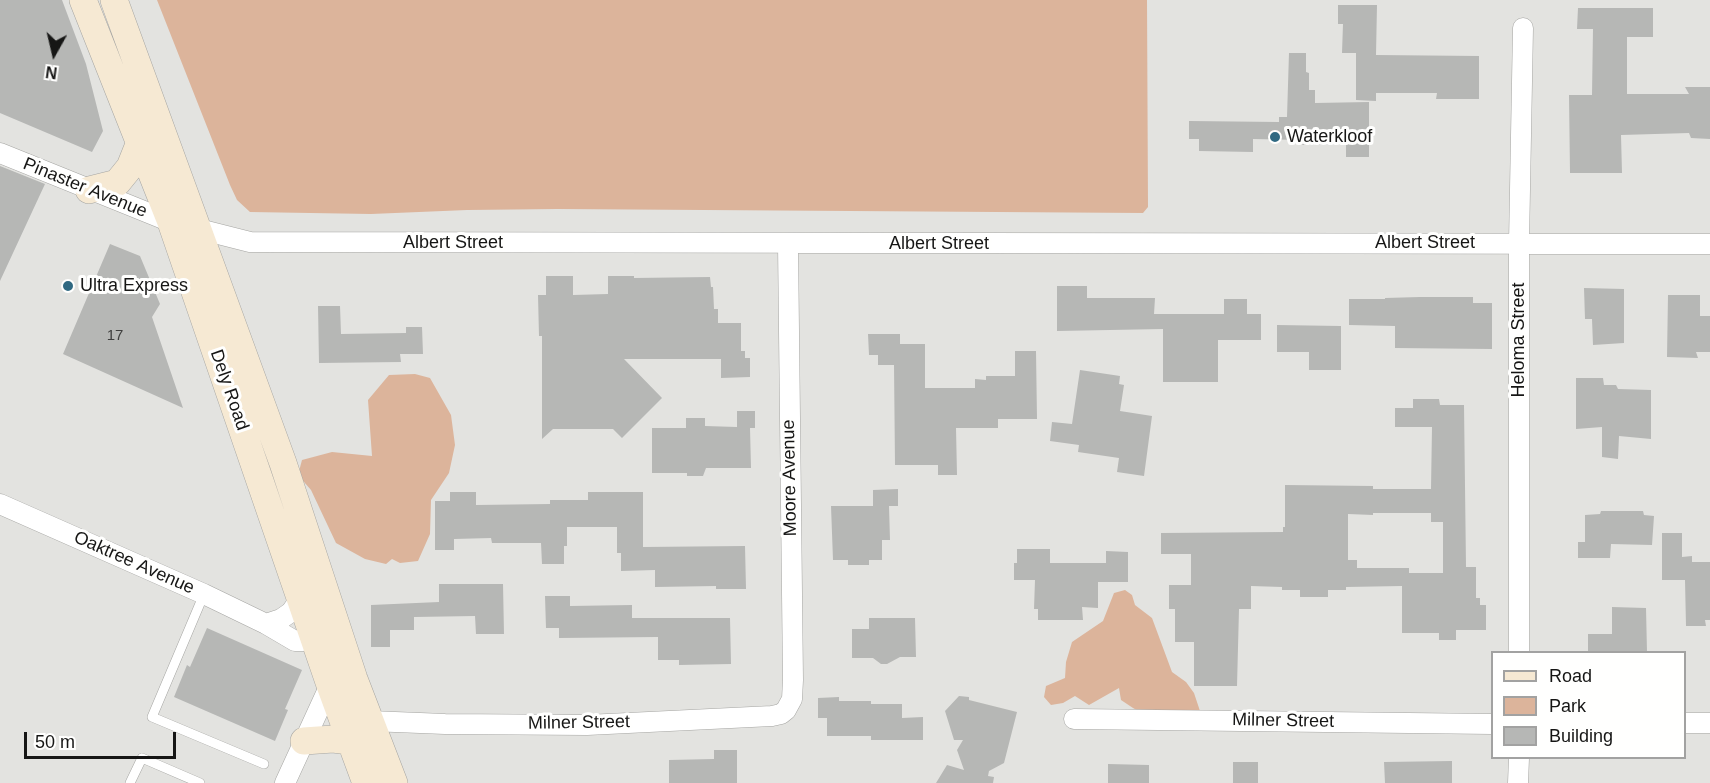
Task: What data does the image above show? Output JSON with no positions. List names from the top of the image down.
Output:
{
  "streets": {
    "main road": ["Dely Road"],
    "street": [
      "Pinaster Avenue",
      "Albert Street",
      "Heloma Street",
      "Moore Avenue",
      "Oaktree Avenue",
      "Milner Street"
    ]
  },
  "crossings": [
    ["Pinaster Avenue", "Albert Street"],
    ["Pinaster Avenue", "Dely Road"],
    ["Albert Street", "Heloma Street"],
    ["Albert Street", "Dely Road"],
    ["Albert Street", "Moore Avenue"],
    ["Dely Road", "Oaktree Avenue"],
    ["Dely Road", "Milner Street"],
    ["Moore Avenue", "Milner Street"]
  ],
  "places": ["Waterkloof", "Ultra Express"],
  "house_numbers": ["17"],
  "legend": ["Road", "Park", "Building"],
  "scale_bar": "50 m",
  "north": "bottom"
}
